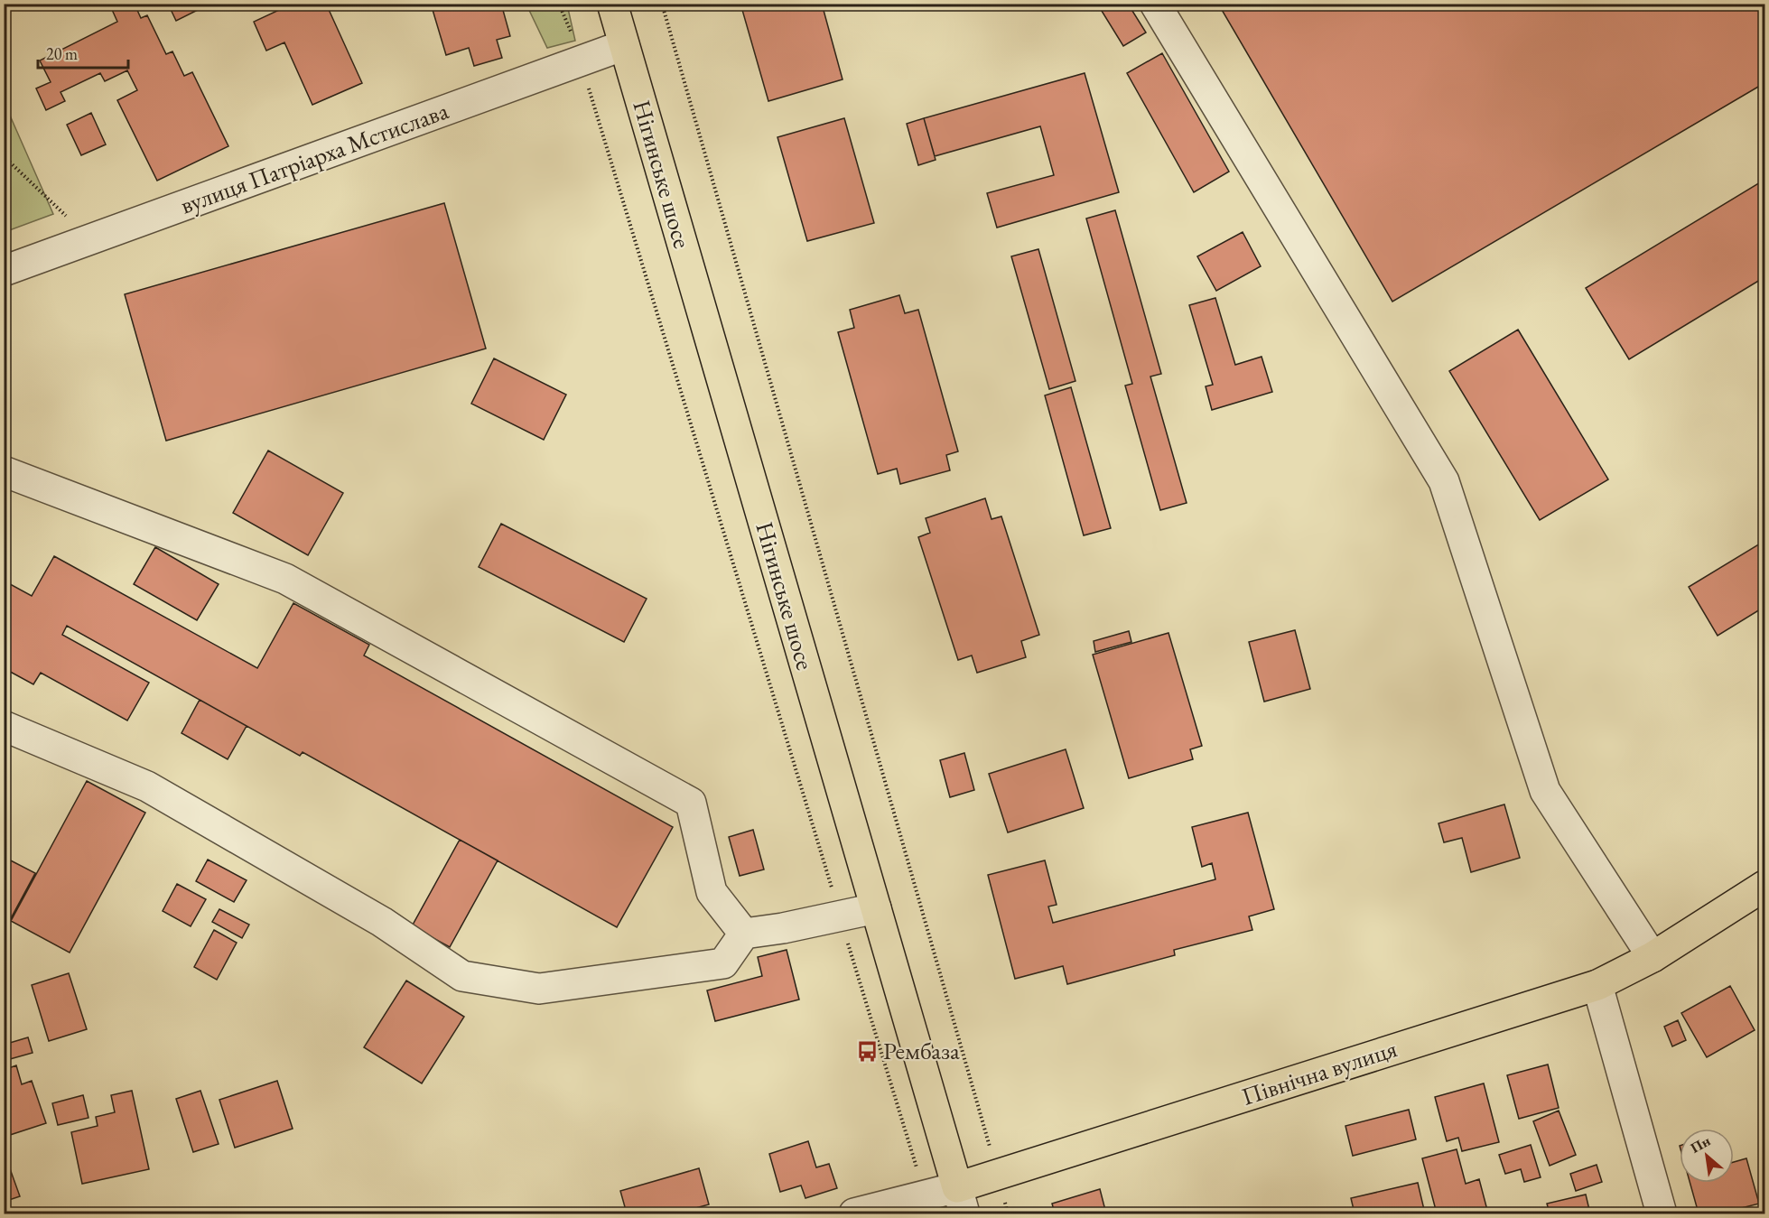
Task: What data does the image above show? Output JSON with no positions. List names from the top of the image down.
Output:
{
  "streets": {
    "main road": ["Нігинське шосе", "Північна вулиця"],
    "street": ["вулиця Патріарха Мстислава"]
  },
  "crossings": [
    ["вулиця Патріарха Мстислава", "Нігинське шосе"],
    ["Нігинське шосе", "Північна вулиця"]
  ],
  "places": {
    "bus stop": ["Рембаза"]
  },
  "scale_bar": "20 m",
  "north": "top left"
}
